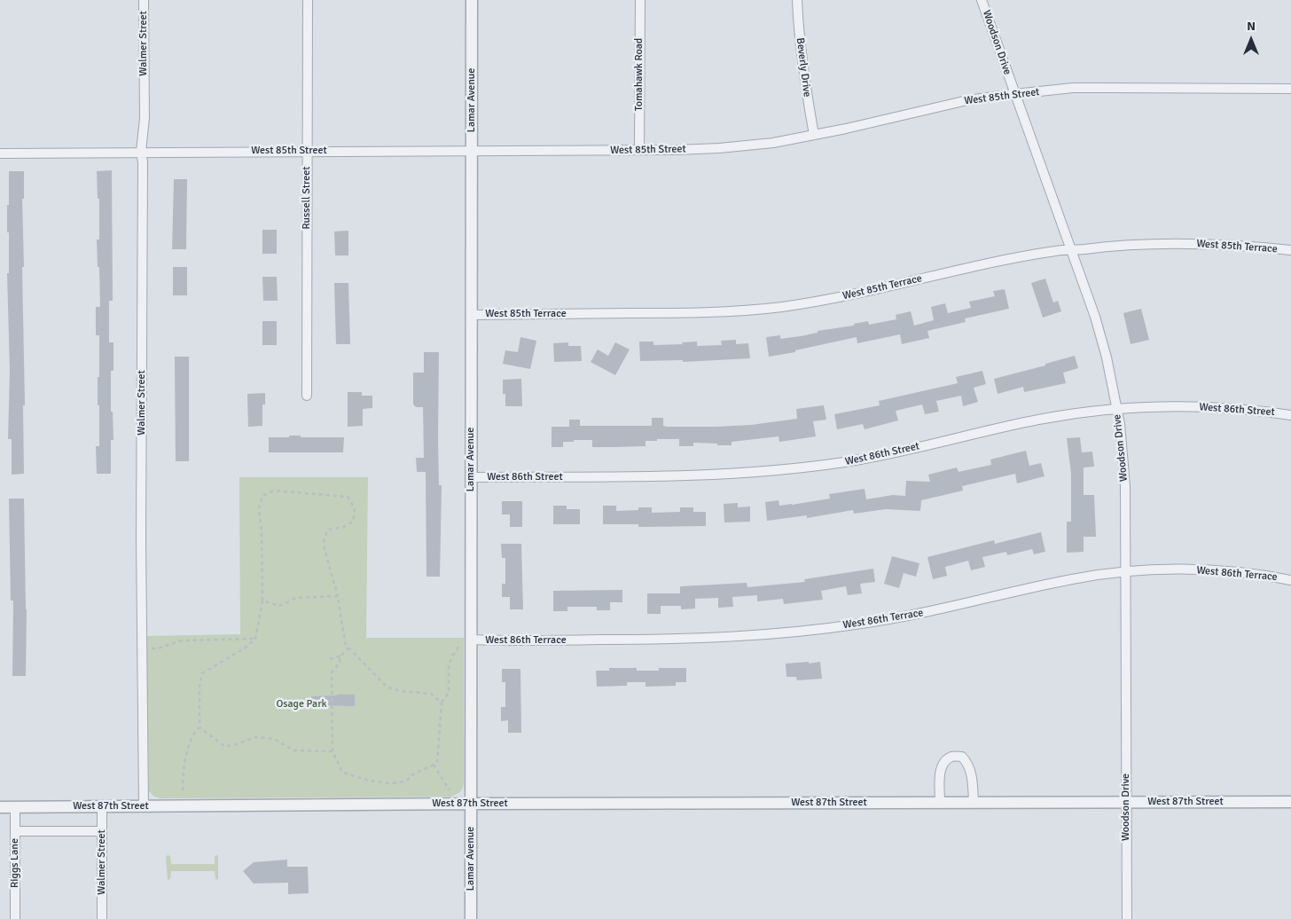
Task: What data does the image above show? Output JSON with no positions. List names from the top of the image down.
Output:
{
  "streets": {
    "street": [
      "Woodson Drive",
      "Walmer Street",
      "Beverly Drive",
      "Tomahawk Road",
      "West 85th Street",
      "Lamar Avenue",
      "Russell Street",
      "West 85th Terrace",
      "West 86th Street",
      "West 86th Terrace",
      "West 87th Street",
      "Riggs Lane"
    ]
  },
  "crossings": [
    ["Woodson Drive", "West 85th Street"],
    ["Woodson Drive", "West 85th Terrace"],
    ["Woodson Drive", "West 86th Street"],
    ["Woodson Drive", "West 86th Terrace"],
    ["Woodson Drive", "West 87th Street"],
    ["Walmer Street", "West 85th Street"],
    ["Walmer Street", "West 87th Street"],
    ["Beverly Drive", "West 85th Street"],
    ["Tomahawk Road", "West 85th Street"],
    ["West 85th Street", "Lamar Avenue"],
    ["West 85th Street", "Russell Street"],
    ["Lamar Avenue", "West 85th Terrace"],
    ["Lamar Avenue", "West 86th Street"],
    ["Lamar Avenue", "West 86th Terrace"],
    ["Lamar Avenue", "West 87th Street"],
    ["West 87th Street", "Riggs Lane"]
  ],
  "parks": ["Osage Park"],
  "north": "top"
}
